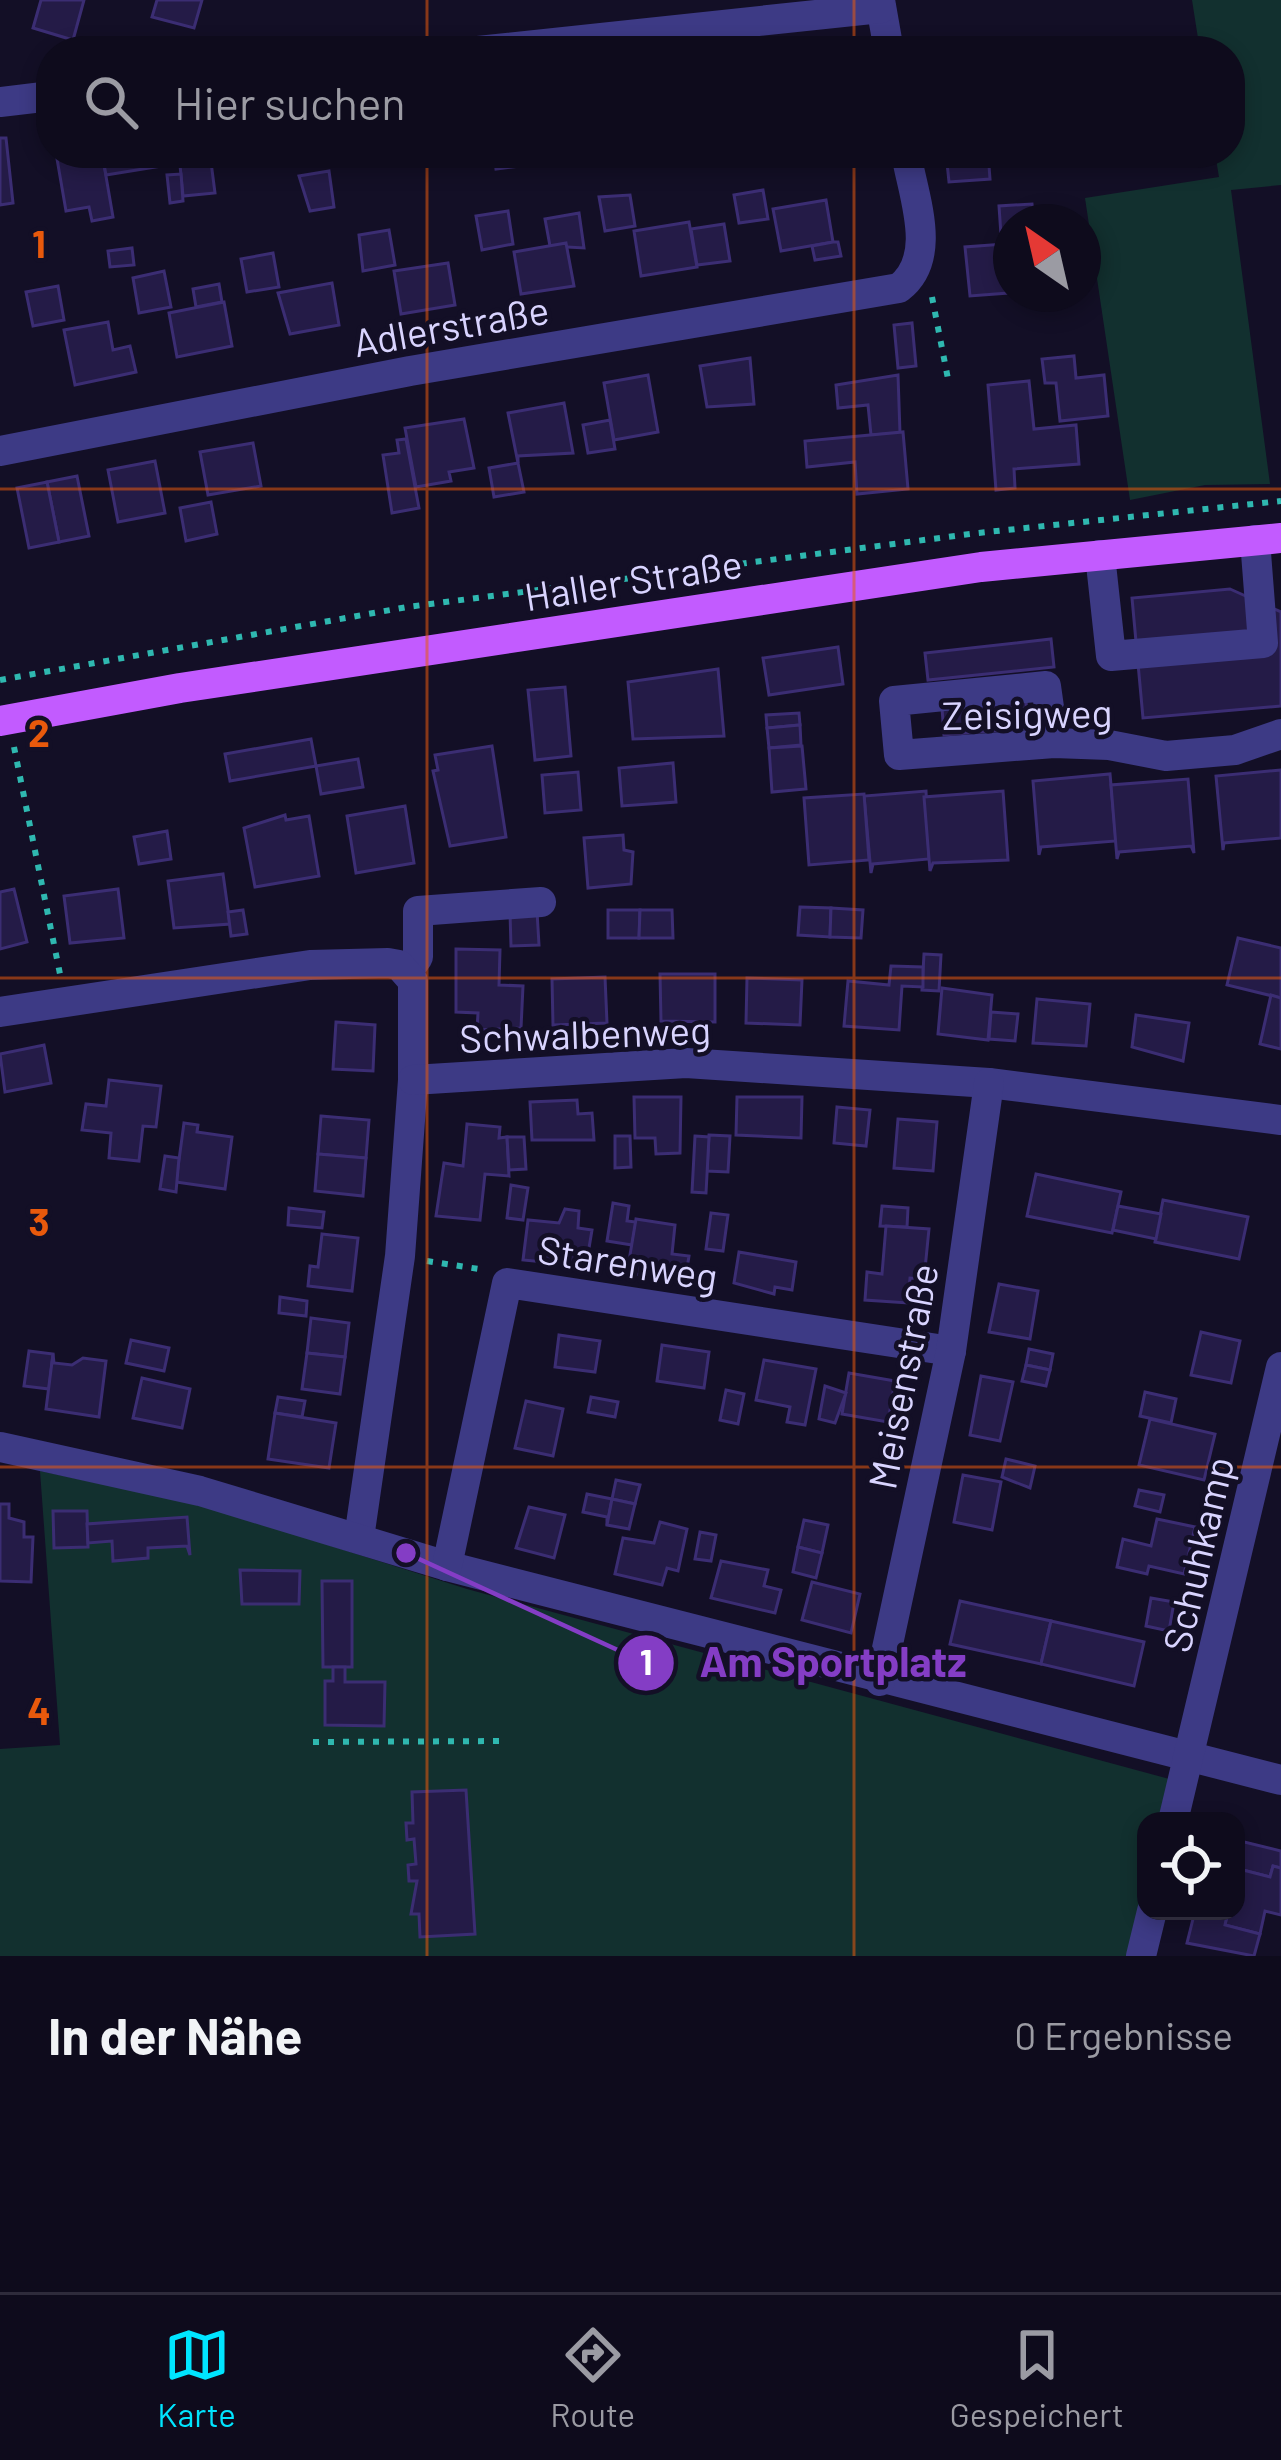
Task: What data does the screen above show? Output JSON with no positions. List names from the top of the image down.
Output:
{
  "streets": {
    "main road": ["Haller Straße"],
    "street": [
      "Adlerstraße",
      "Zeisigweg",
      "Schwalbenweg",
      "Starenweg",
      "Meisenstraße",
      "Schuhkamp"
    ]
  },
  "crossings": [
    ["Schwalbenweg", "Meisenstraße"],
    ["Starenweg", "Meisenstraße"]
  ],
  "places": ["Am Sportplatz"],
  "north": "top left",
  "page": {
    "search": "Hier suchen",
    "heading": ["In der Nähe", "0 Ergebnisse"],
    "nav": ["Karte", "Route", "Gespeichert"]
  },
  "grid": {
    "rows": [
      "1",
      "2",
      "3",
      "4"
    ]
  }
}
